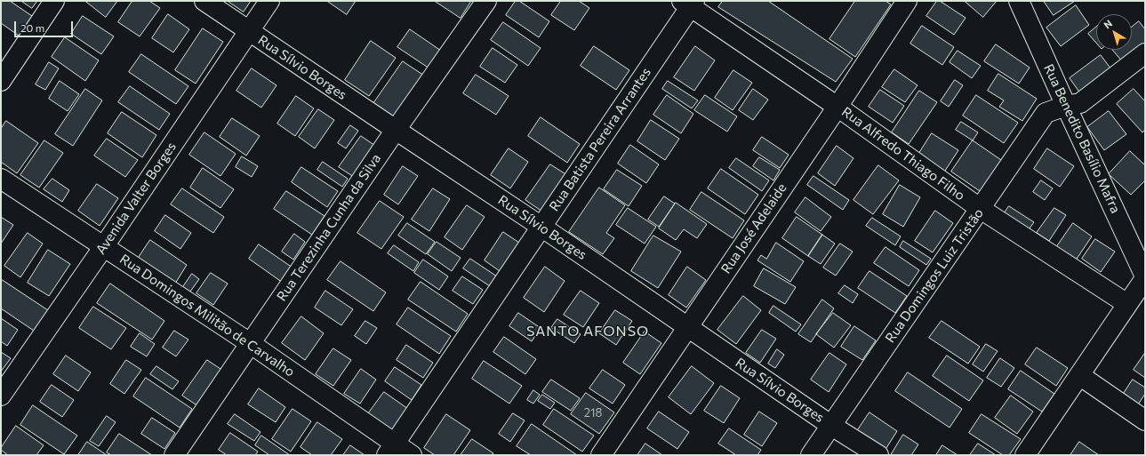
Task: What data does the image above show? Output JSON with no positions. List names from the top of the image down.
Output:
{
  "streets": {
    "street": [
      "Rua Sílvio Borges",
      "Rua Benedito Basílio Mafra",
      "Rua Batista Pereira Arrantes",
      "Rua Alfredo Thiago Filho",
      "Avenida Valter Borges",
      "Rua Terezinha Cunha da Silva",
      "Rua José Adelaide",
      "Rua Domingos Luiz Tristão",
      "Rua Domingos Militão de Carvalho"
    ]
  },
  "crossings": [
    ["Rua Sílvio Borges", "Rua Batista Pereira Arrantes"],
    ["Rua Sílvio Borges", "Avenida Valter Borges"],
    ["Rua Sílvio Borges", "Rua Terezinha Cunha da Silva"],
    ["Rua Sílvio Borges", "Rua José Adelaide"],
    ["Rua Sílvio Borges", "Rua Domingos Luiz Tristão"],
    ["Rua Benedito Basílio Mafra", "Rua Domingos Luiz Tristão"],
    ["Rua Batista Pereira Arrantes", "Rua Alfredo Thiago Filho"],
    ["Rua Batista Pereira Arrantes", "Rua Domingos Militão de Carvalho"],
    ["Rua Alfredo Thiago Filho", "Rua José Adelaide"],
    ["Rua Alfredo Thiago Filho", "Rua Domingos Luiz Tristão"],
    ["Avenida Valter Borges", "Rua Domingos Militão de Carvalho"],
    ["Rua Terezinha Cunha da Silva", "Rua Domingos Militão de Carvalho"]
  ],
  "districts": ["SANTO AFONSO"],
  "house_numbers": ["218"],
  "scale_bar": "20 m",
  "north": "top left"
}
